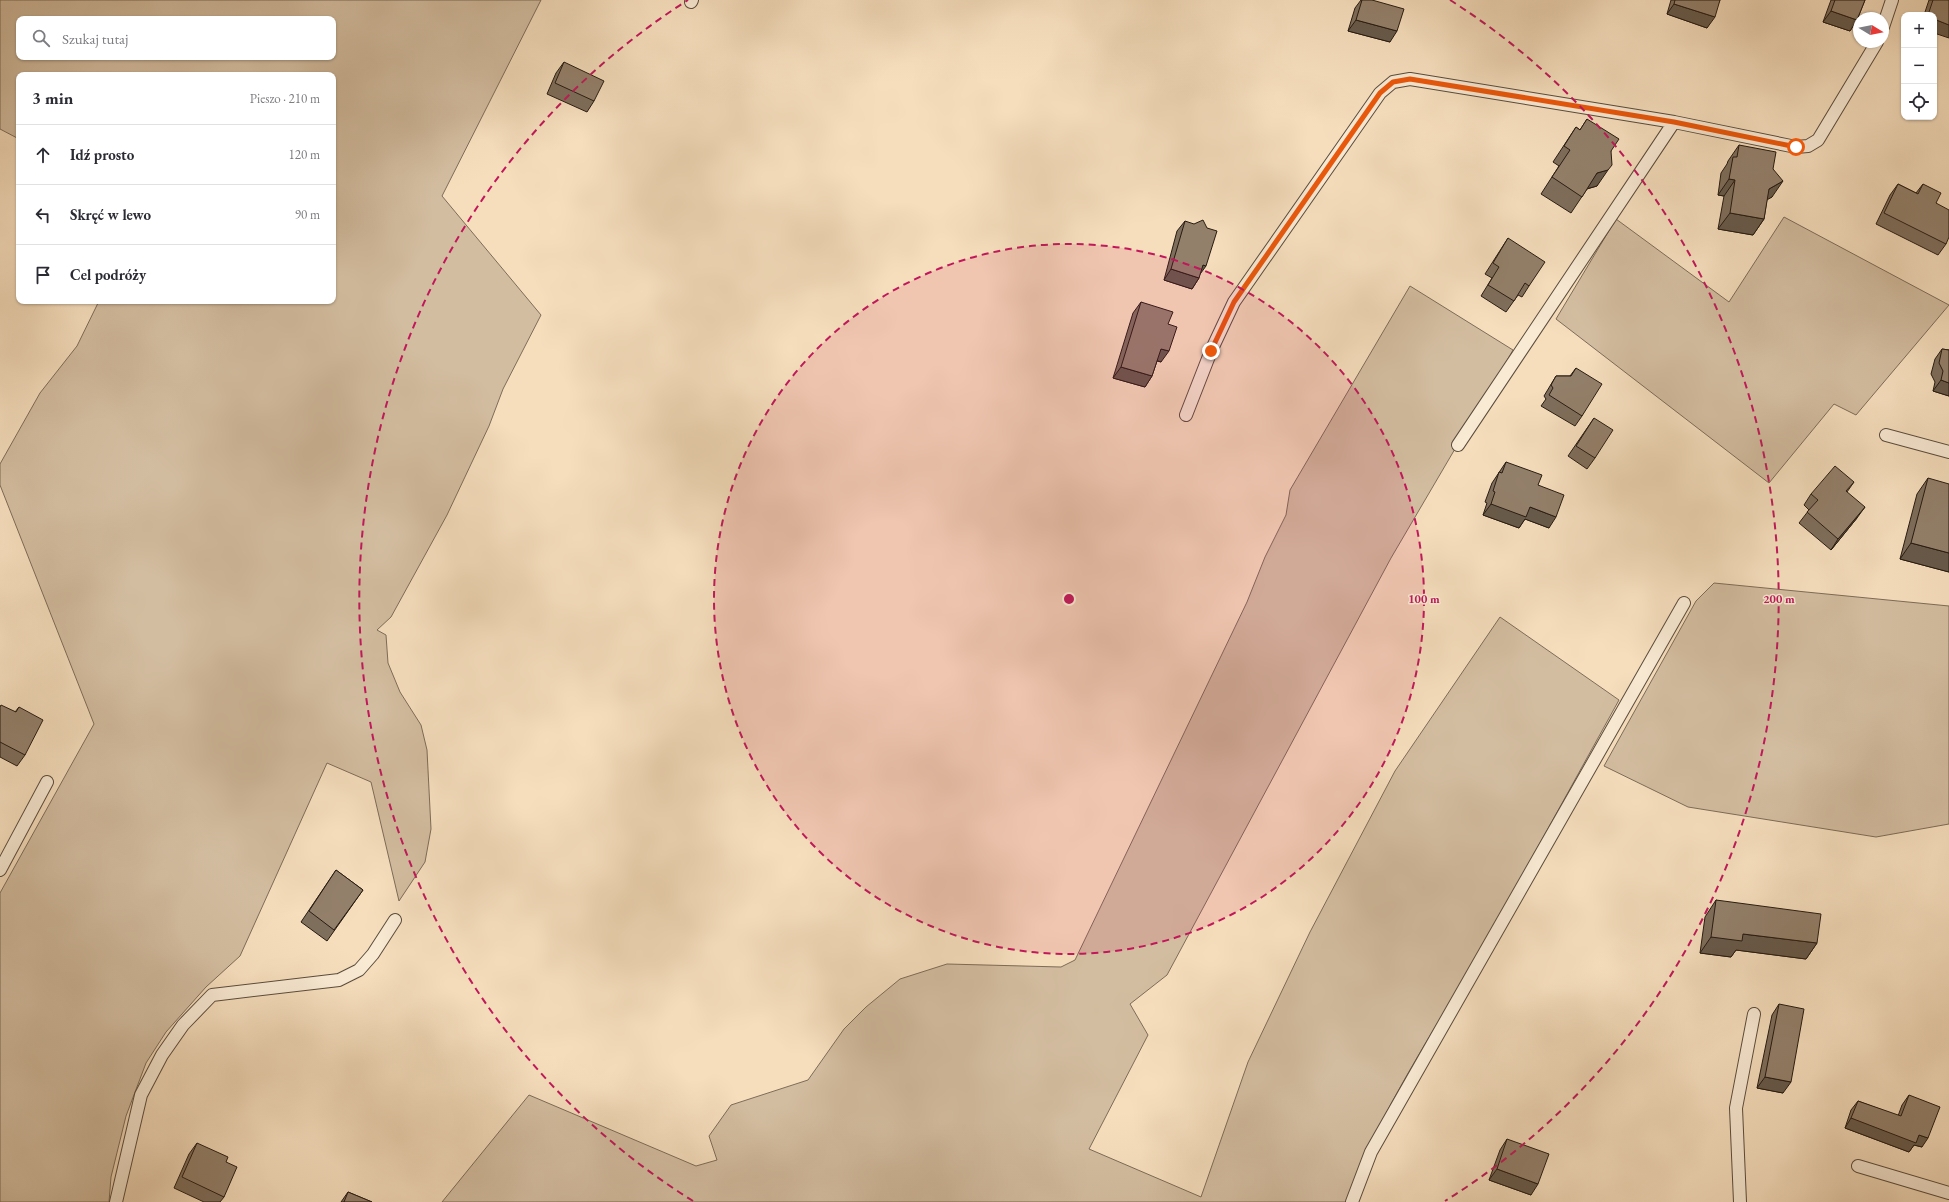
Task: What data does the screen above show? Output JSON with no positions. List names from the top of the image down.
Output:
{
  "north": "right",
  "page": {
    "map_buttons": ["+", "−"],
    "search": "Szukaj tutaj",
    "heading": ["3 min", "Pieszo · 210 m"],
    "list": [
      ["Idź prosto", "120 m"],
      ["Skręć w lewo", "90 m"],
      "Cel podróży"
    ]
  },
  "rings": ["100 m", "200 m"]
}
